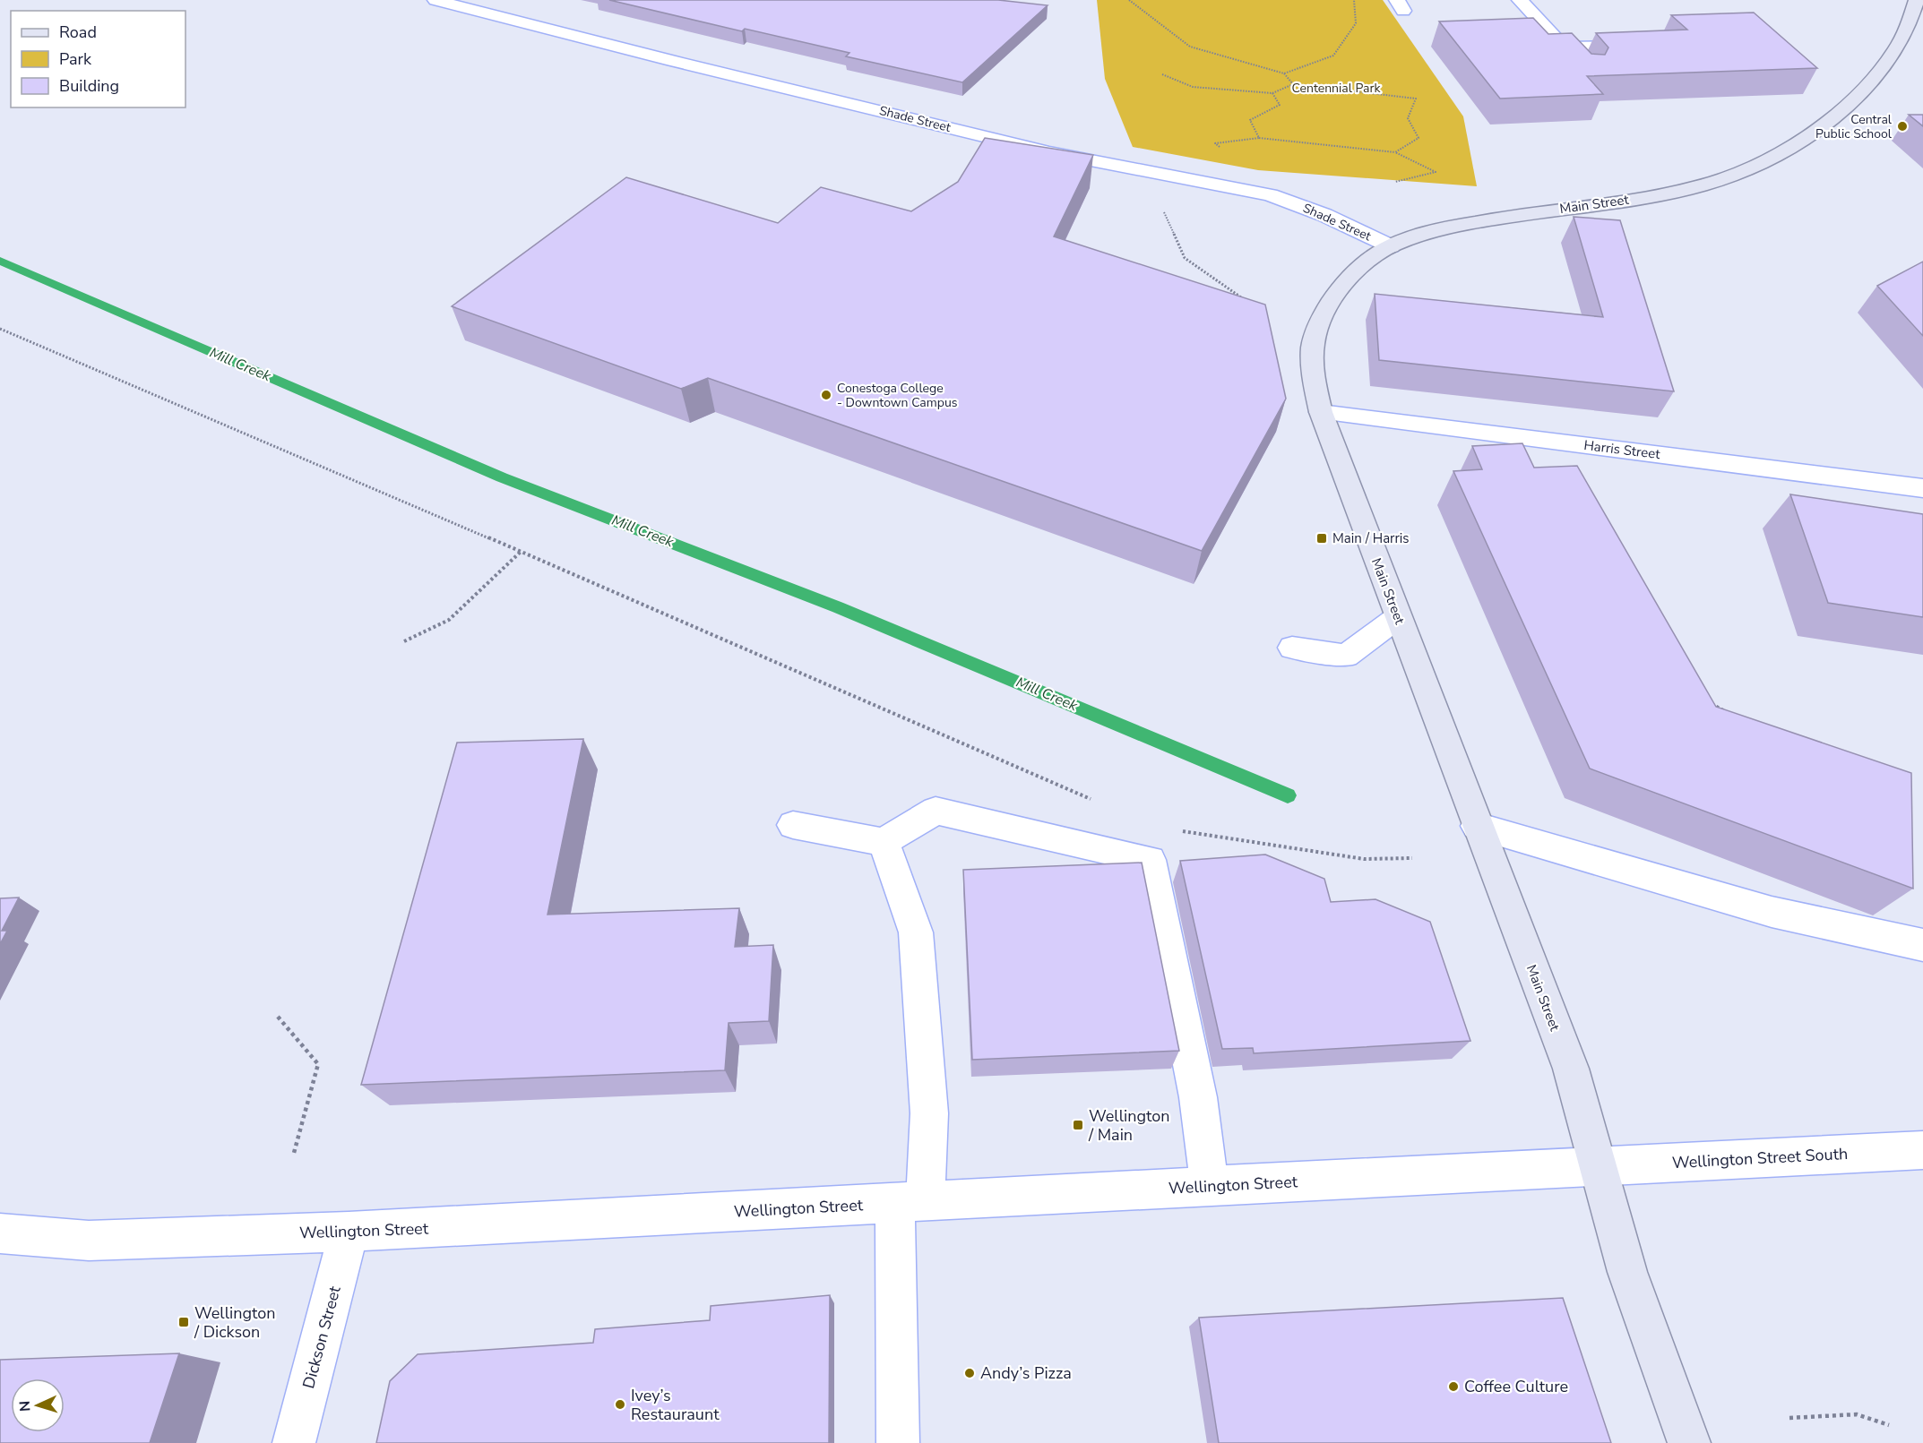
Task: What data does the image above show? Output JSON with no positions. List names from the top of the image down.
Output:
{
  "streets": {
    "main road": ["Main Street"],
    "street": [
      "Shade Street",
      "Harris Street",
      "Wellington Street South",
      "Wellington Street",
      "Dickson Street"
    ]
  },
  "crossings": [
    ["Shade Street", "Main Street"],
    ["Main Street", "Harris Street"],
    ["Main Street", "Wellington Street South"],
    ["Main Street", "Wellington Street"],
    ["Wellington Street South", "Wellington Street"],
    ["Wellington Street", "Dickson Street"]
  ],
  "water": ["Mill Creek"],
  "parks": ["Centennial Park"],
  "places": {
    "other": [
      "Central Public School",
      "Conestoga College - Downtown Campus",
      "Andy’s Pizza",
      "Coffee Culture",
      "Ivey’s Restauraunt"
    ],
    "transit": ["Main / Harris", "Wellington / Main", "Wellington / Dickson"]
  },
  "legend": ["Road", "Park", "Building"],
  "north": "left"
}
